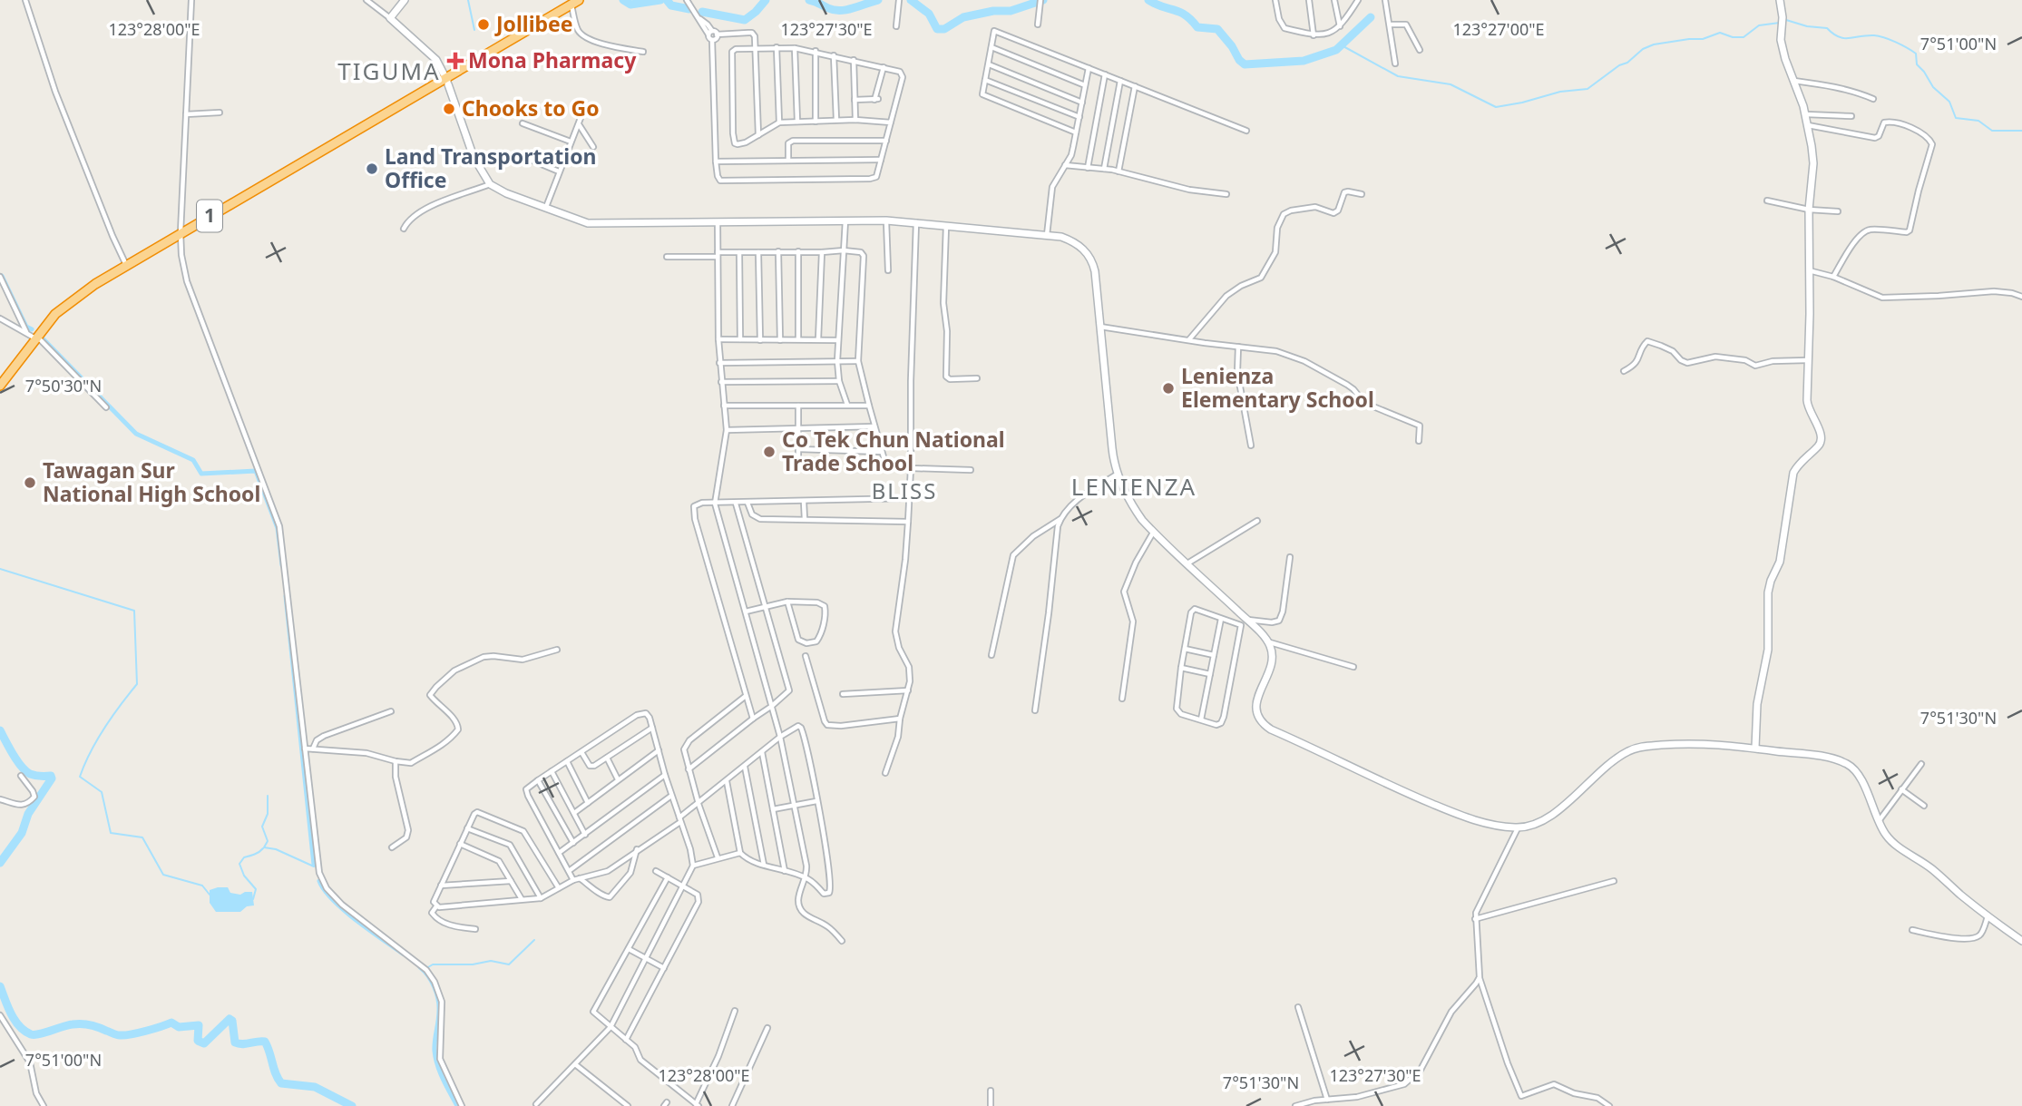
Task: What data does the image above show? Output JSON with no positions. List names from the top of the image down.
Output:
{
  "streets": {
    "highway": ["1"]
  },
  "districts": ["TIGUMA", "LENIENZA", "BLISS"],
  "places": {
    "other": [
      "Jollibee",
      "Chooks to Go",
      "Land Transportation Office",
      "Lenienza Elementary School",
      "Co Tek Chun National Trade School",
      "Tawagan Sur National High School"
    ],
    "health": ["Mona Pharmacy"]
  },
  "coordinates": [
    "123°28'00\"E",
    "123°27'30\"E",
    "123°27'00\"E",
    "7°51'00\"N",
    "7°50'30\"N",
    "7°51'30\"N"
  ]
}
